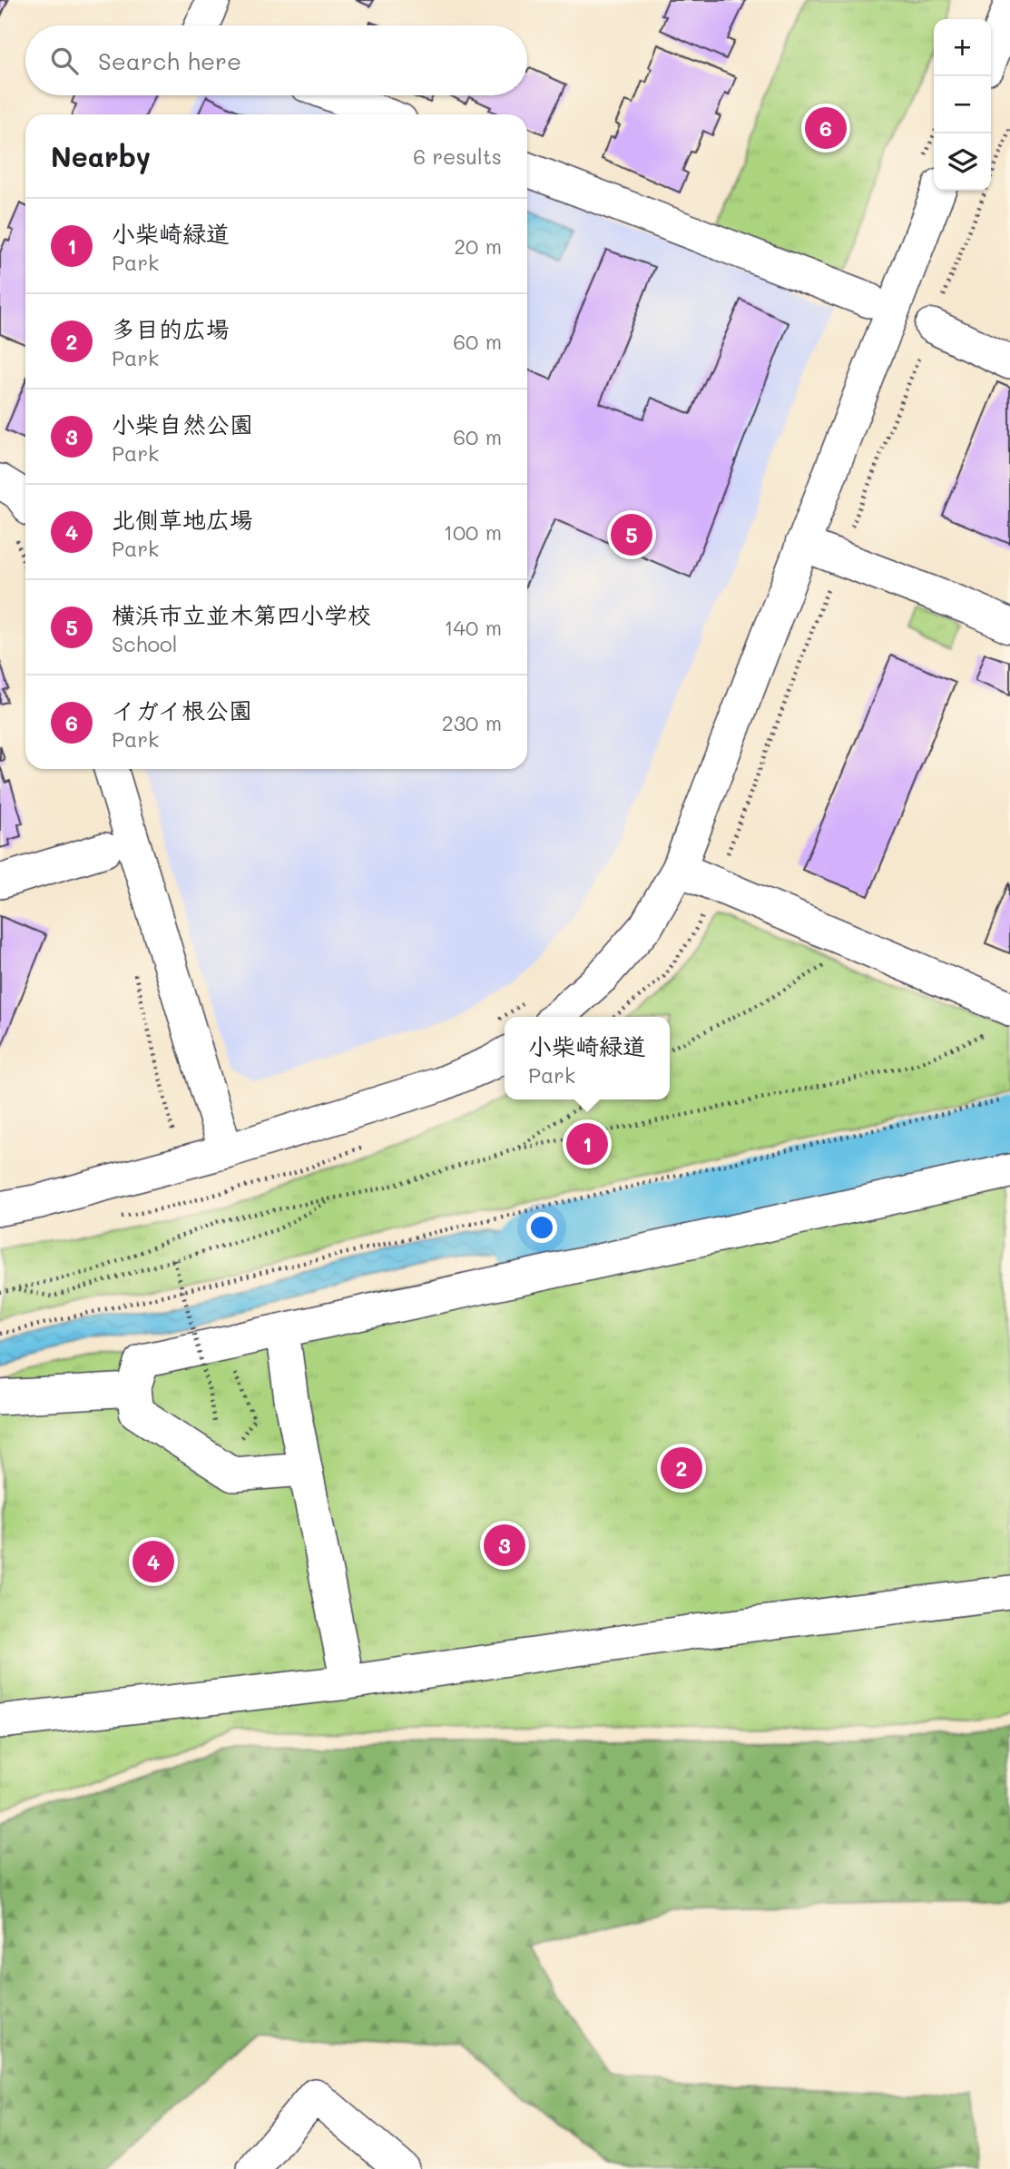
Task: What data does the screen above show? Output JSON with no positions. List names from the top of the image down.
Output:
{
  "page": {
    "map_buttons": ["+", "−"],
    "search": "Search here",
    "pins": [
      "6",
      "5",
      "1",
      "2",
      "3",
      "4"
    ],
    "heading": ["Nearby", "6 results"],
    "list": [
      {
        "mark": "1",
        "name": "小柴崎緑道",
        "note": "Park",
        "value": "20 m"
      },
      {
        "mark": "2",
        "name": "多目的広場",
        "note": "Park",
        "value": "60 m"
      },
      {
        "mark": "3",
        "name": "小柴自然公園",
        "note": "Park",
        "value": "60 m"
      },
      {
        "mark": "4",
        "name": "北側草地広場",
        "note": "Park",
        "value": "100 m"
      },
      {
        "mark": "5",
        "name": "横浜市立並木第四小学校",
        "note": "School",
        "value": "140 m"
      },
      {
        "mark": "6",
        "name": "イガイ根公園",
        "note": "Park",
        "value": "230 m"
      }
    ],
    "popup": ["小柴崎緑道", "Park"]
  }
}
